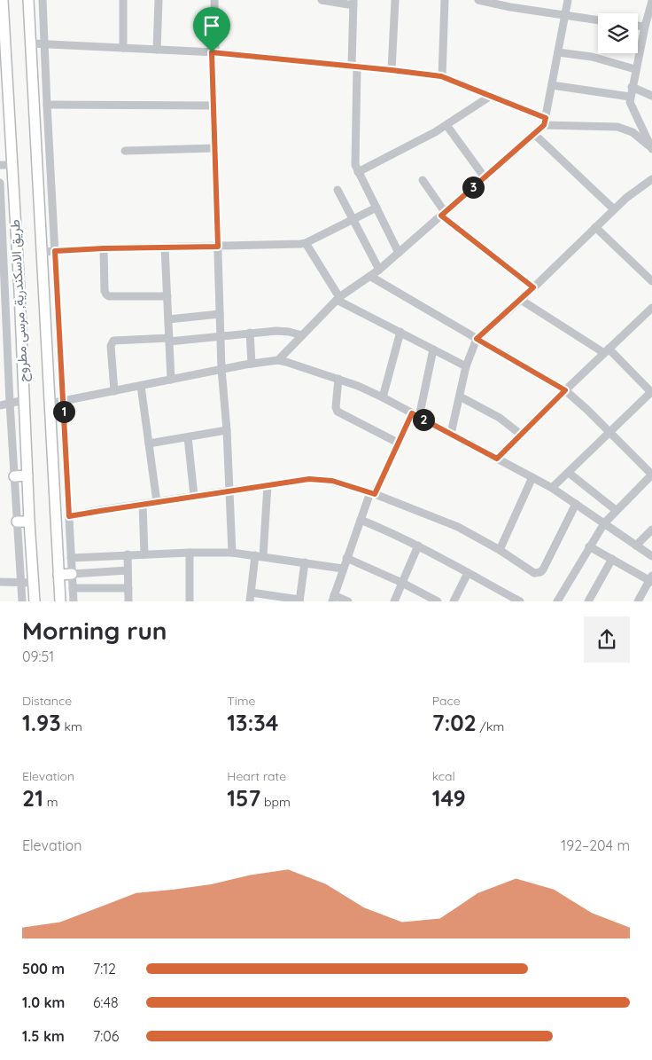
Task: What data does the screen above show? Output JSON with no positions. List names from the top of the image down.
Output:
{
  "streets": {
    "main road": ["طريق الاسكندرية, مرسى مطروح"]
  },
  "page": {
    "pins": ["3", "1", "2"],
    "heading": ["Morning run", "09:51"],
    "stats": [
      ["Distance", "1.93 km"],
      ["Time", "13:34"],
      ["Pace", "7:02 /km"],
      ["Elevation", "21 m"],
      ["Heart rate", "157 bpm"],
      ["kcal", "149"]
    ],
    "chart": ["Elevation", "192–204 m"],
    "list": [
      {
        "name": "500 m",
        "note": "7:12"
      },
      {
        "name": "1.0 km",
        "note": "6:48"
      },
      {
        "name": "1.5 km",
        "note": "7:06"
      }
    ]
  }
}
